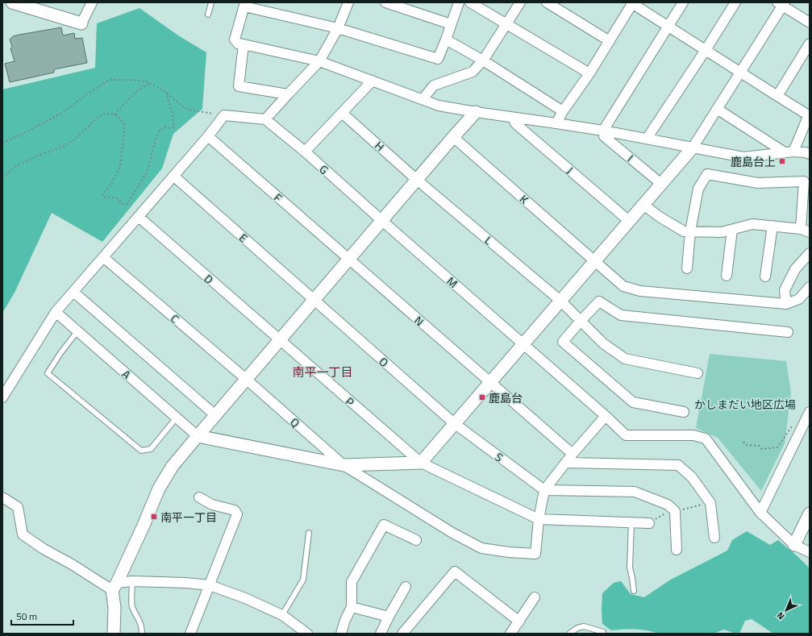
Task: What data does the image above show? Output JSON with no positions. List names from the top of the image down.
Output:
{
  "streets": {
    "street": [
      "H",
      "I",
      "G",
      "J",
      "F",
      "K",
      "E",
      "L",
      "D",
      "M",
      "C",
      "N",
      "O",
      "A",
      "P",
      "Q",
      "S"
    ]
  },
  "crossings": [
    ["H", "L"],
    ["G", "M"],
    ["F", "N"],
    ["E", "O"],
    ["D", "P"],
    ["C", "Q"],
    ["O", "S"],
    ["P", "Q"]
  ],
  "districts": ["南平一丁目"],
  "parks": ["かしまだい地区広場"],
  "places": {
    "transit": ["鹿島台上", "鹿島台", "南平一丁目"]
  },
  "scale_bar": "50 m",
  "north": "bottom left"
}
